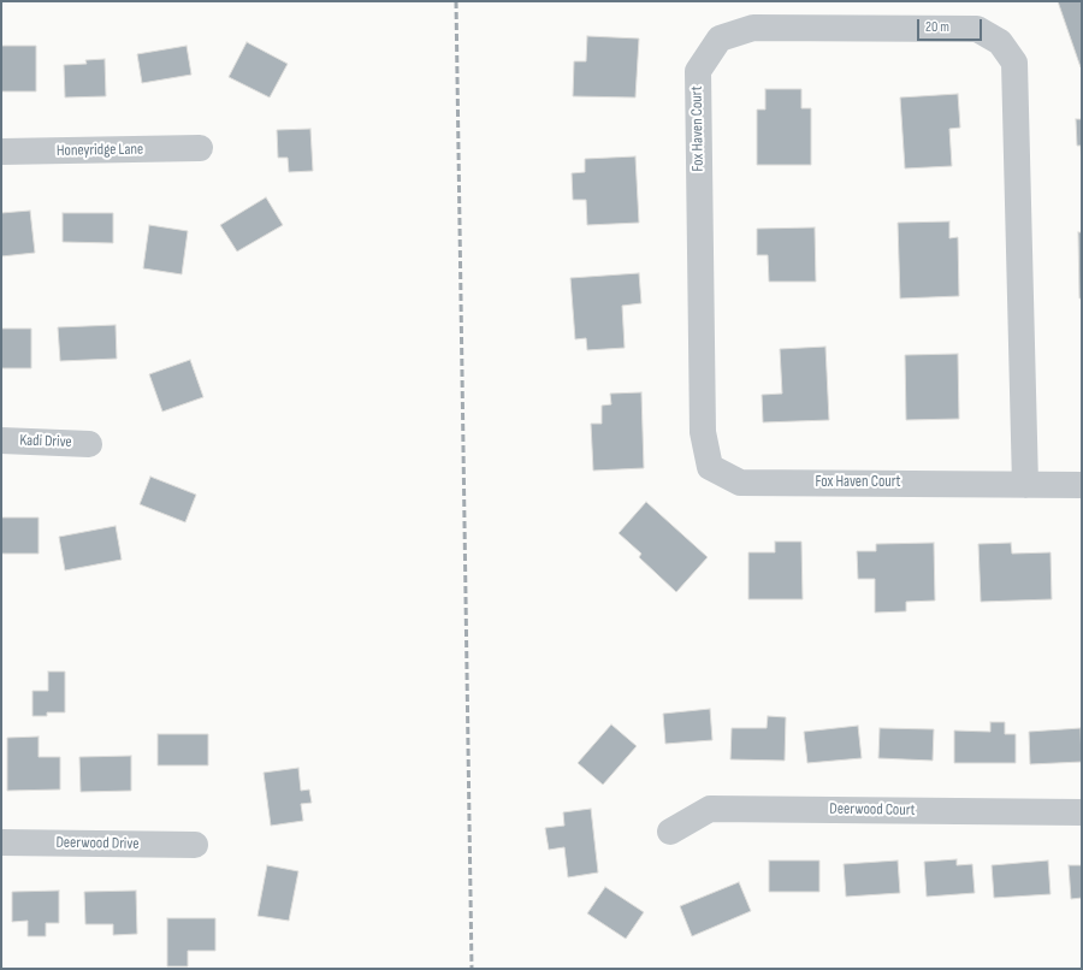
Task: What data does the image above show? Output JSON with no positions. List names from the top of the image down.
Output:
{
  "streets": {
    "street": [
      "Fox Haven Court",
      "Honeyridge Lane",
      "Kadi Drive",
      "Deerwood Court",
      "Deerwood Drive"
    ]
  },
  "scale_bar": "20 m"
}
